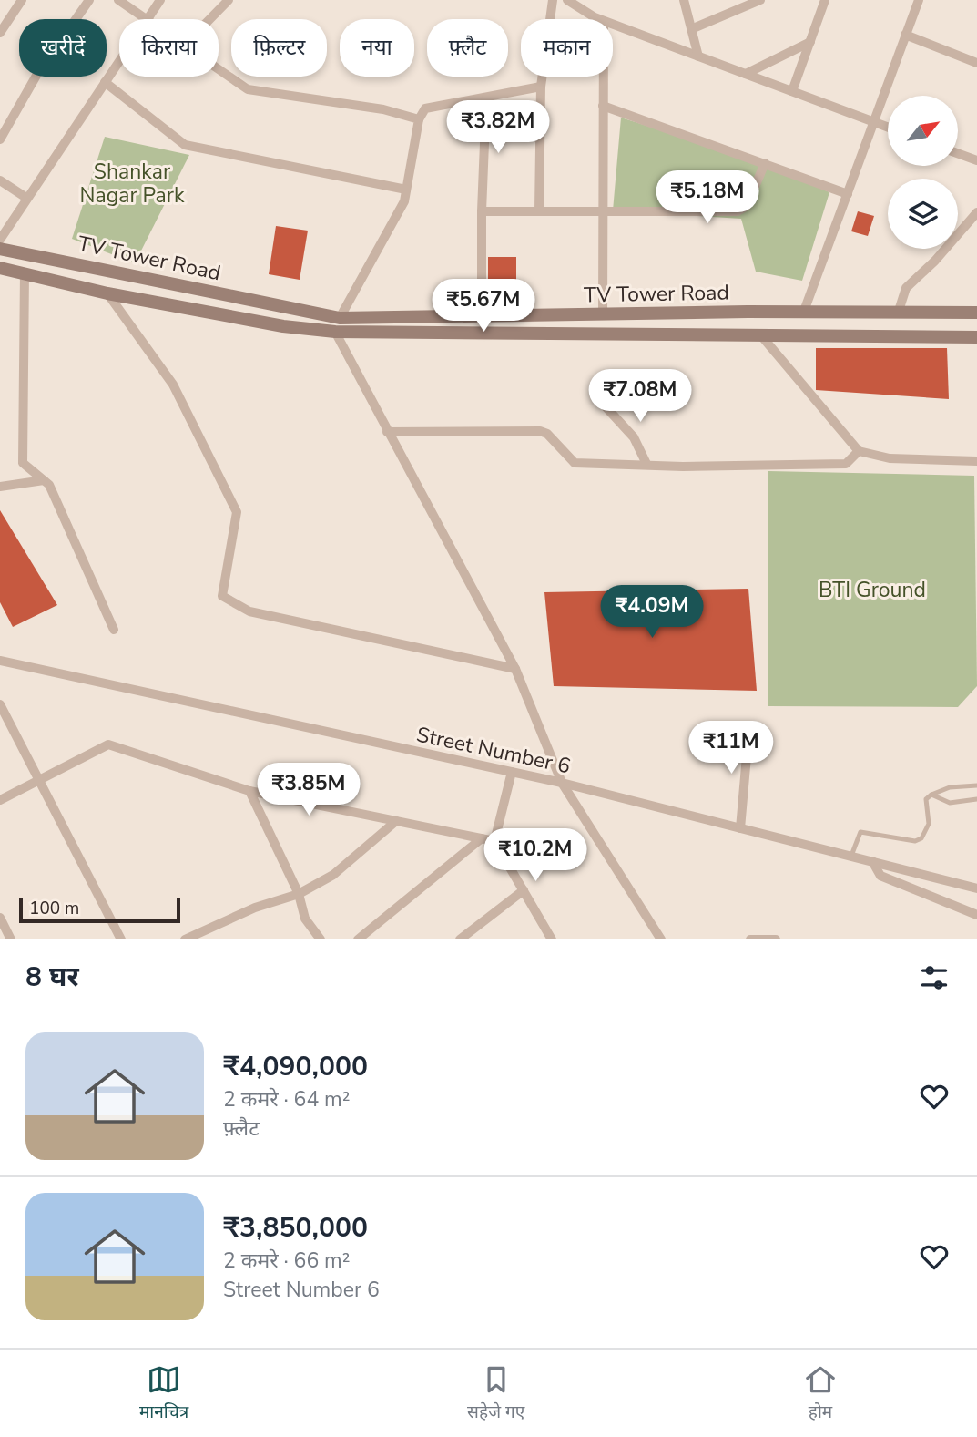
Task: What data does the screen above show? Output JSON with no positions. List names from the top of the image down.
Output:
{
  "streets": {
    "main road": ["TV Tower Road"],
    "street": ["Street Number 6"]
  },
  "parks": ["Shankar Nagar Park", "BTI Ground"],
  "scale_bar": "100 m",
  "north": "top right",
  "page": {
    "chip": [
      "खरीदें",
      "किराया",
      "फ़िल्टर",
      "नया",
      "फ़्लैट",
      "मकान"
    ],
    "price": [
      "₹3.82M",
      "₹5.18M",
      "₹5.67M",
      "₹7.08M",
      "₹4.09M",
      "₹11M",
      "₹3.85M",
      "₹10.2M"
    ],
    "scale": "100 m",
    "heading": "8 घर",
    "list": [
      {
        "name": "₹4,090,000",
        "note": "2 कमरे · 64 m² · फ़्लैट"
      },
      {
        "name": "₹3,850,000",
        "note": "2 कमरे · 66 m² · Street Number 6"
      }
    ],
    "tabs": ["मानचित्र", "सहेजे गए", "होम"]
  }
}
